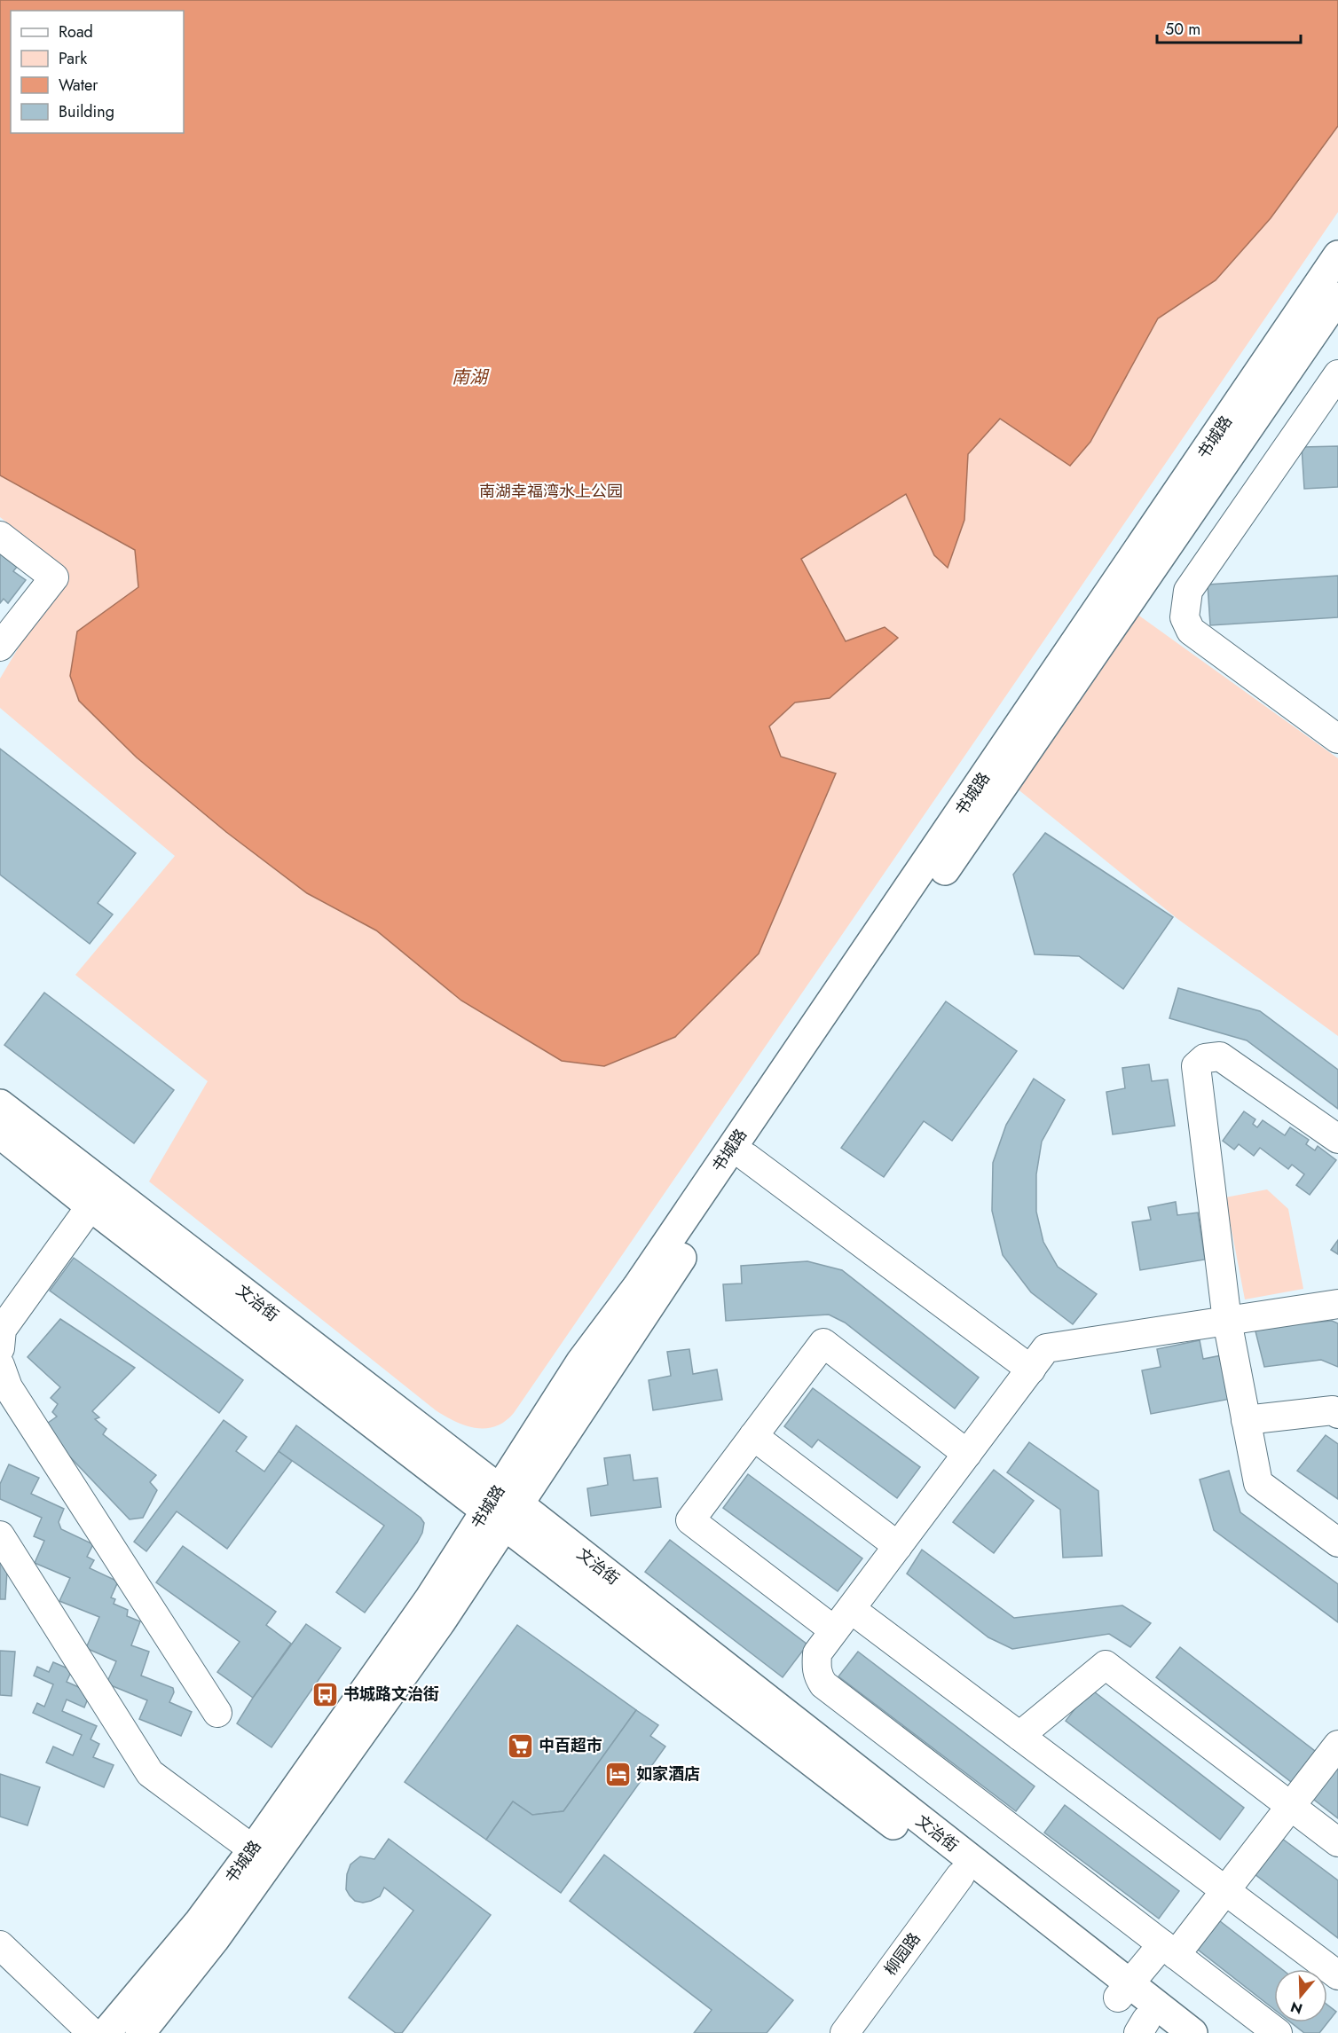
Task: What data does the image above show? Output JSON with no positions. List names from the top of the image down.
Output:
{
  "streets": {
    "main road": ["书城路", "文治街"],
    "street": ["柳园路"]
  },
  "crossings": [
    ["书城路", "文治街"],
    ["文治街", "柳园路"]
  ],
  "water": ["南湖"],
  "parks": ["南湖幸福湾水上公园"],
  "places": {
    "bus stop": ["书城路文治街"],
    "supermarket": ["中百超市"],
    "hotel": ["如家酒店"]
  },
  "legend": [
    "Road",
    "Park",
    "Water",
    "Building"
  ],
  "scale_bar": "50 m",
  "north": "bottom"
}
